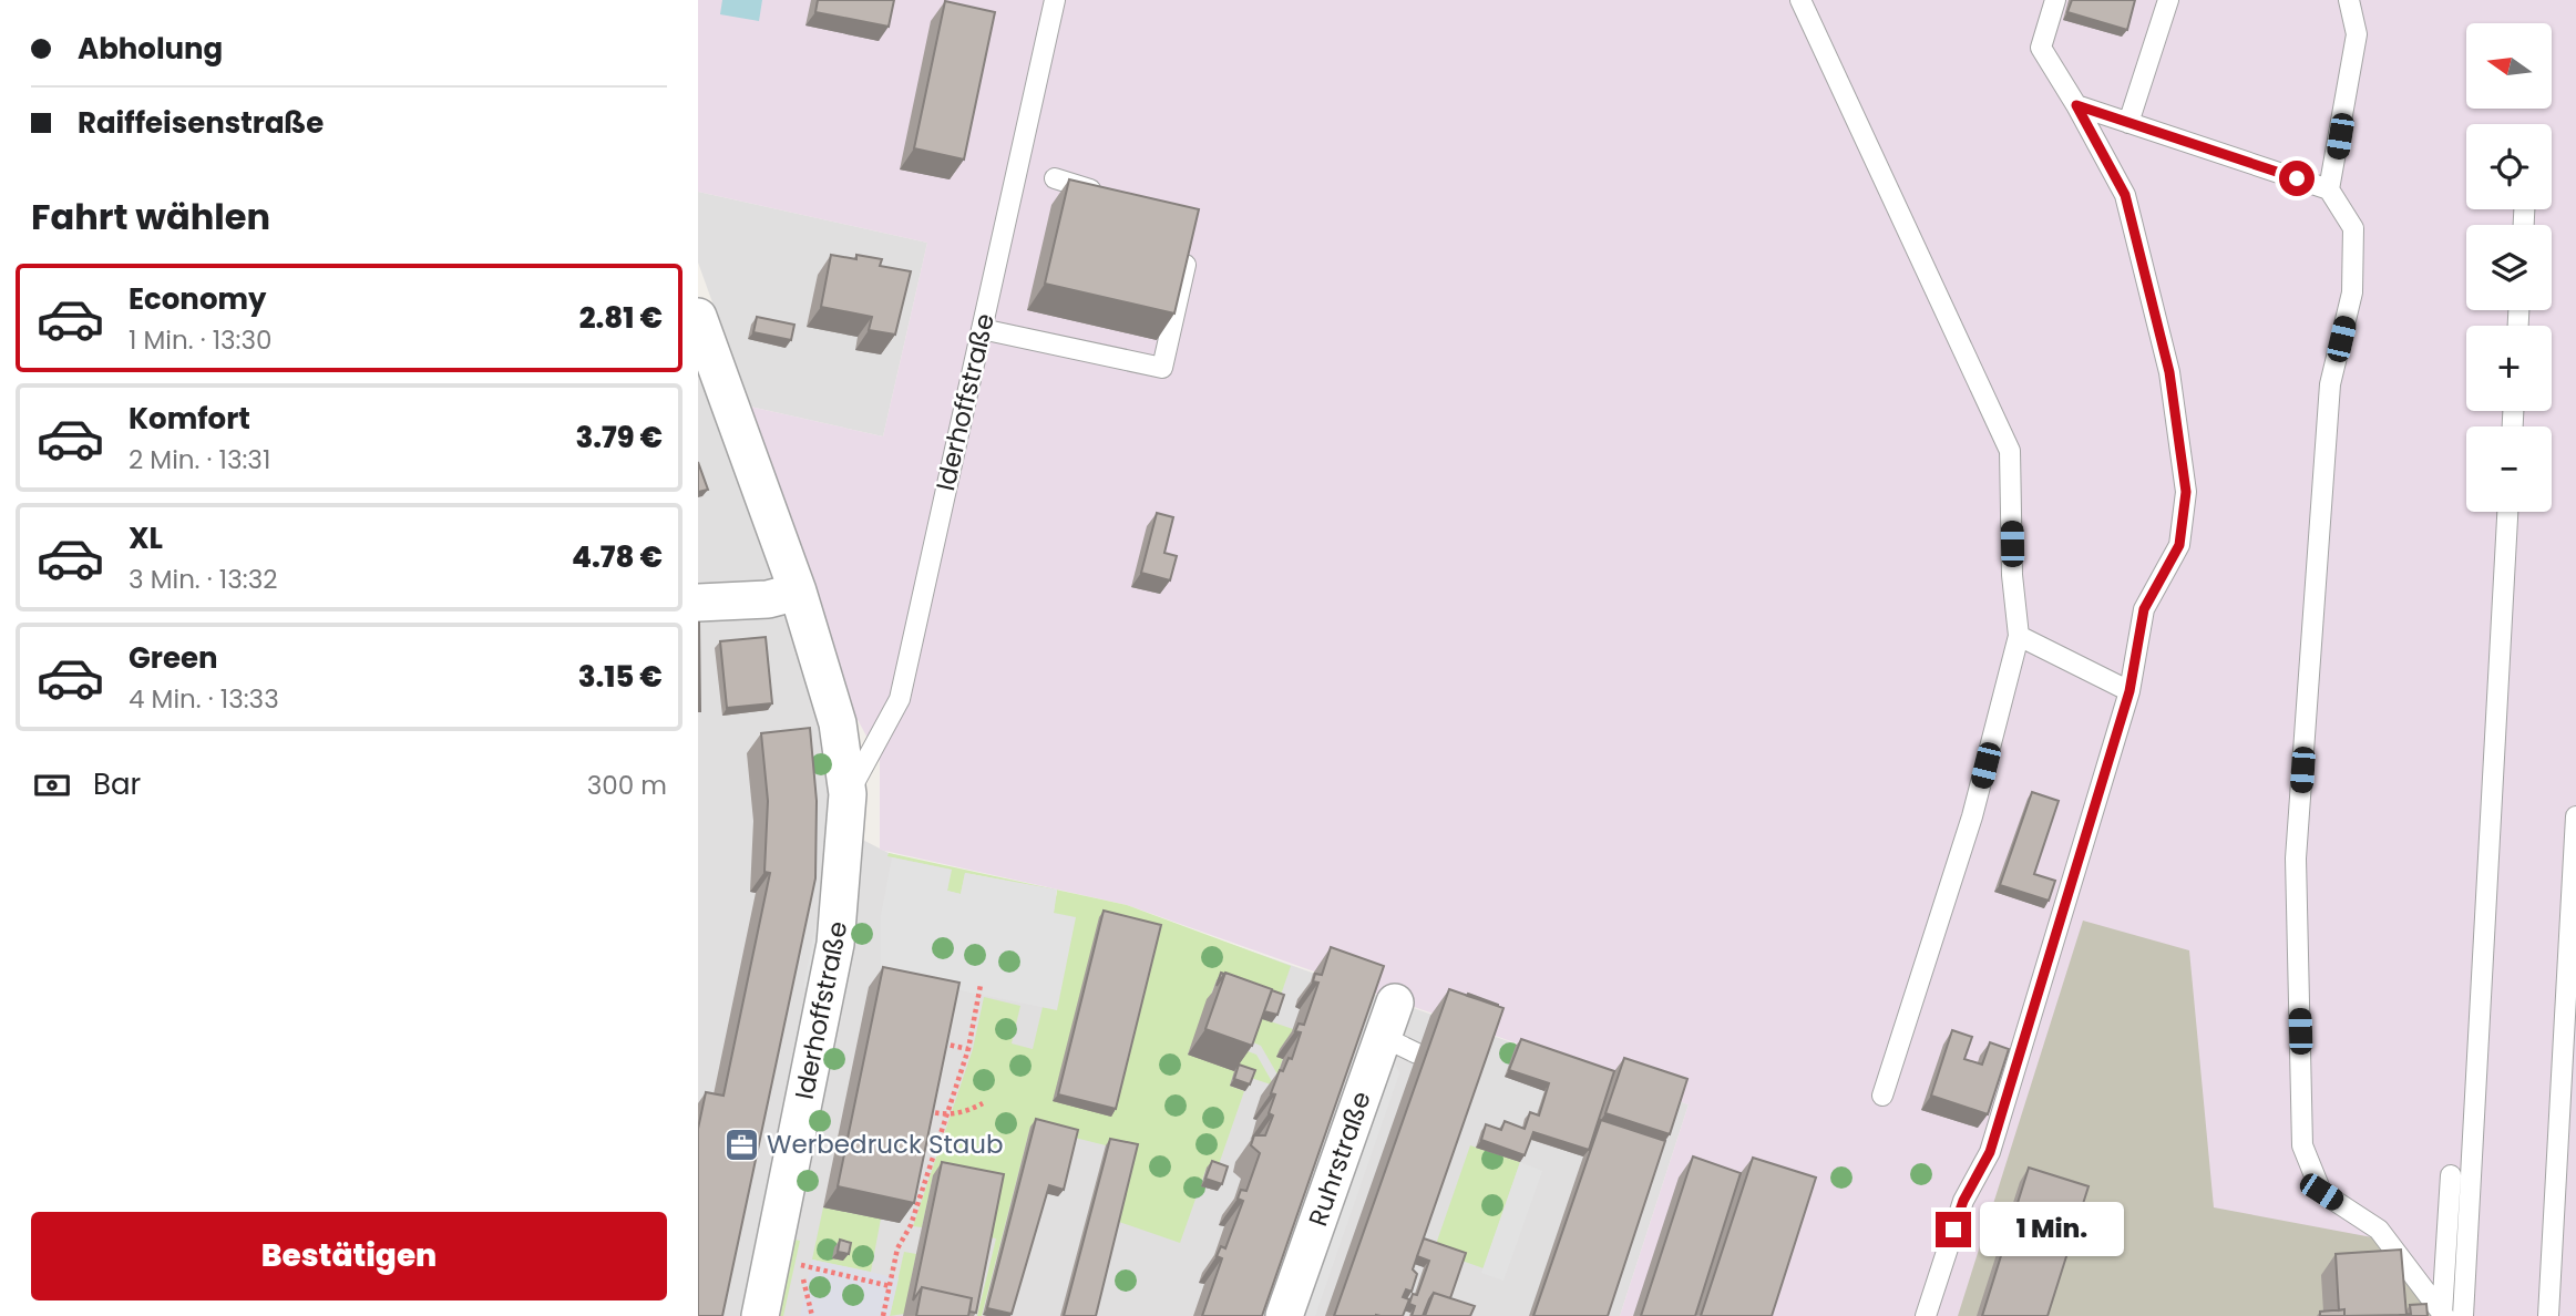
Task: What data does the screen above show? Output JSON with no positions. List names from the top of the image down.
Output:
{
  "streets": {
    "street": ["Iderhoffstraße", "Ruhrstraße"]
  },
  "places": {
    "office": ["Werbedruck Staub"]
  },
  "north": "left",
  "page": {
    "banner": ["Abholung", "Raiffeisenstraße"],
    "map_buttons": ["+", "−"],
    "heading": "Fahrt wählen",
    "list": [
      {
        "name": "Economy",
        "note": "1 Min. · 13:30",
        "value": "2.81 €"
      },
      {
        "name": "Komfort",
        "note": "2 Min. · 13:31",
        "value": "3.79 €"
      },
      {
        "name": "XL",
        "note": "3 Min. · 13:32",
        "value": "4.78 €"
      },
      {
        "name": "Green",
        "note": "4 Min. · 13:33",
        "value": "3.15 €"
      }
    ],
    "pay": ["Bar", "300 m"],
    "buttons": "Bestätigen",
    "bubble": "1 Min."
  }
}
